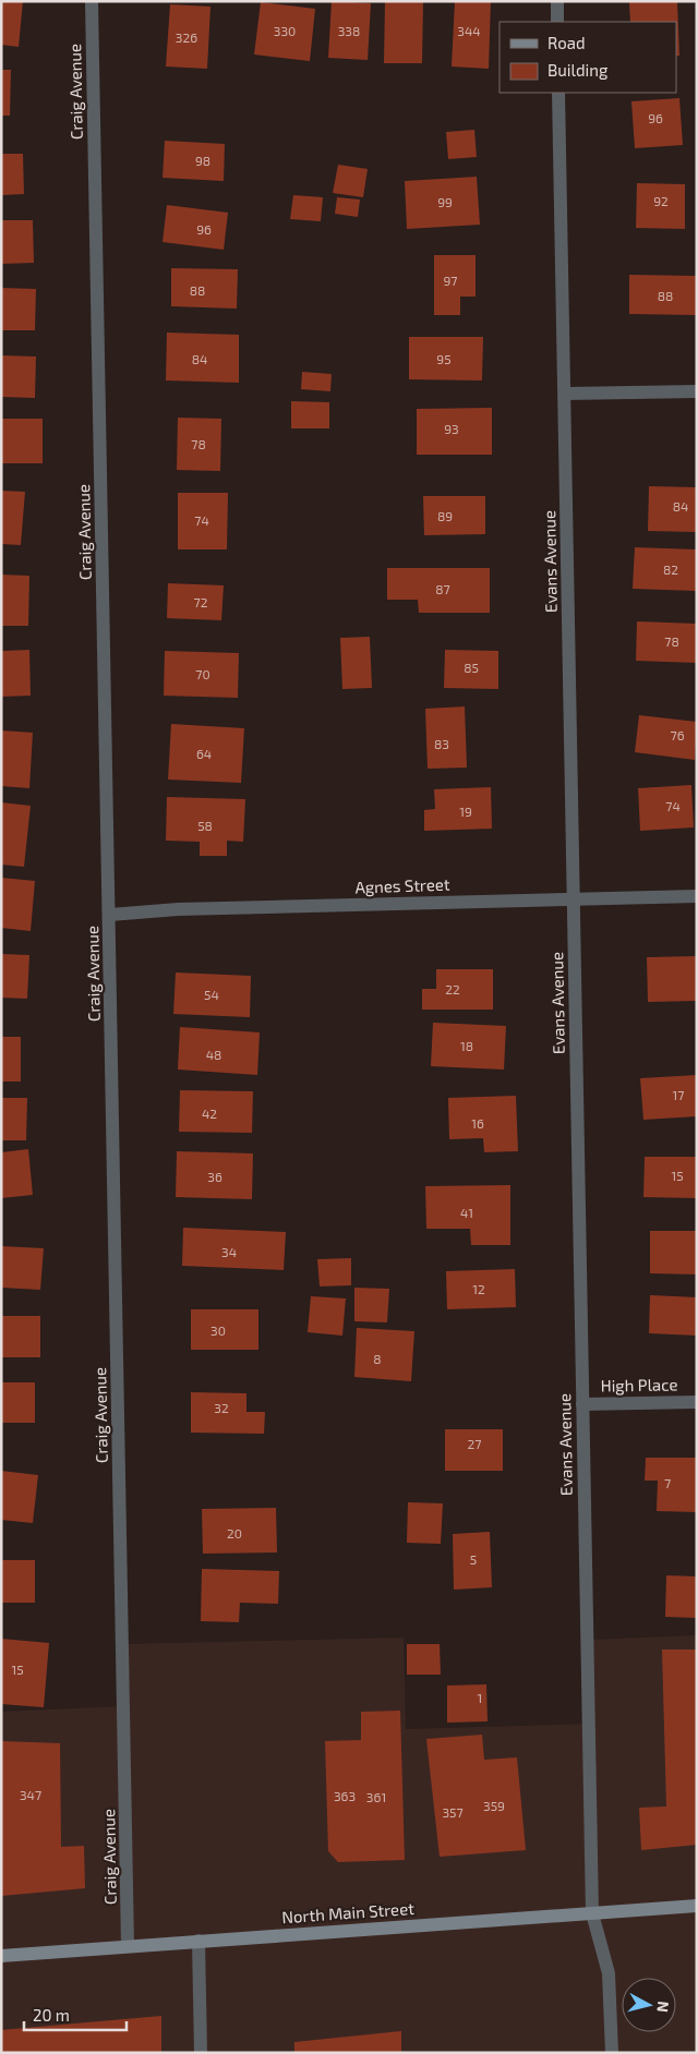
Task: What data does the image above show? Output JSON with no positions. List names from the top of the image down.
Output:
{
  "streets": {
    "main road": ["North Main Street"],
    "street": [
      "Craig Avenue",
      "Evans Avenue",
      "Agnes Street",
      "High Place"
    ]
  },
  "crossings": [
    ["Craig Avenue", "Agnes Street"],
    ["Craig Avenue", "North Main Street"],
    ["Evans Avenue", "Agnes Street"],
    ["Evans Avenue", "High Place"],
    ["Evans Avenue", "North Main Street"]
  ],
  "house_numbers": [
    "330",
    "338",
    "344",
    "326",
    "96",
    "98",
    "92",
    "99",
    "96",
    "97",
    "88",
    "88",
    "84",
    "95",
    "93",
    "78",
    "84",
    "89",
    "74",
    "82",
    "87",
    "72",
    "78",
    "85",
    "70",
    "76",
    "83",
    "64",
    "74",
    "19",
    "58",
    "22",
    "54",
    "18",
    "48",
    "17",
    "42",
    "16",
    "15",
    "36",
    "41",
    "34",
    "12",
    "30",
    "8",
    "32",
    "27",
    "7",
    "20",
    "5",
    "15",
    "1",
    "347",
    "363",
    "361",
    "359",
    "357"
  ],
  "legend": ["Road", "Building"],
  "scale_bar": "20 m",
  "north": "right"
}
